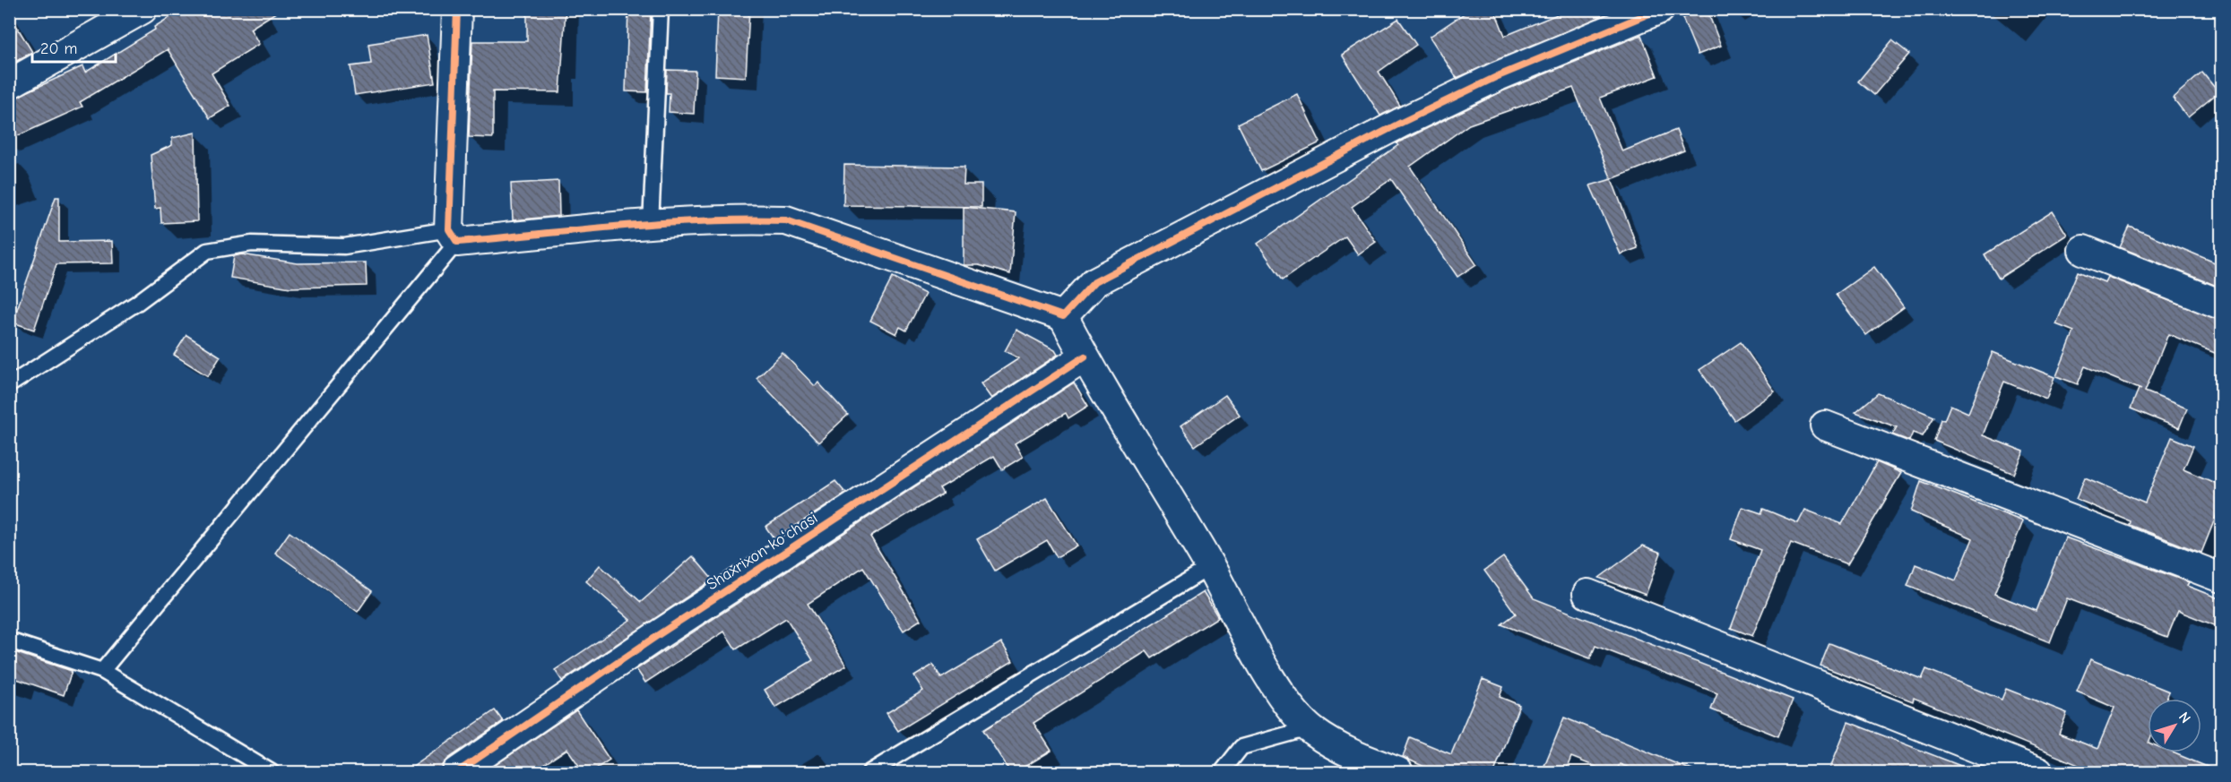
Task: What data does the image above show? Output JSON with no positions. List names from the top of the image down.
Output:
{
  "streets": {
    "street": ["Shaxrixon koʻchasi"]
  },
  "scale_bar": "20 m",
  "north": "top right"
}
